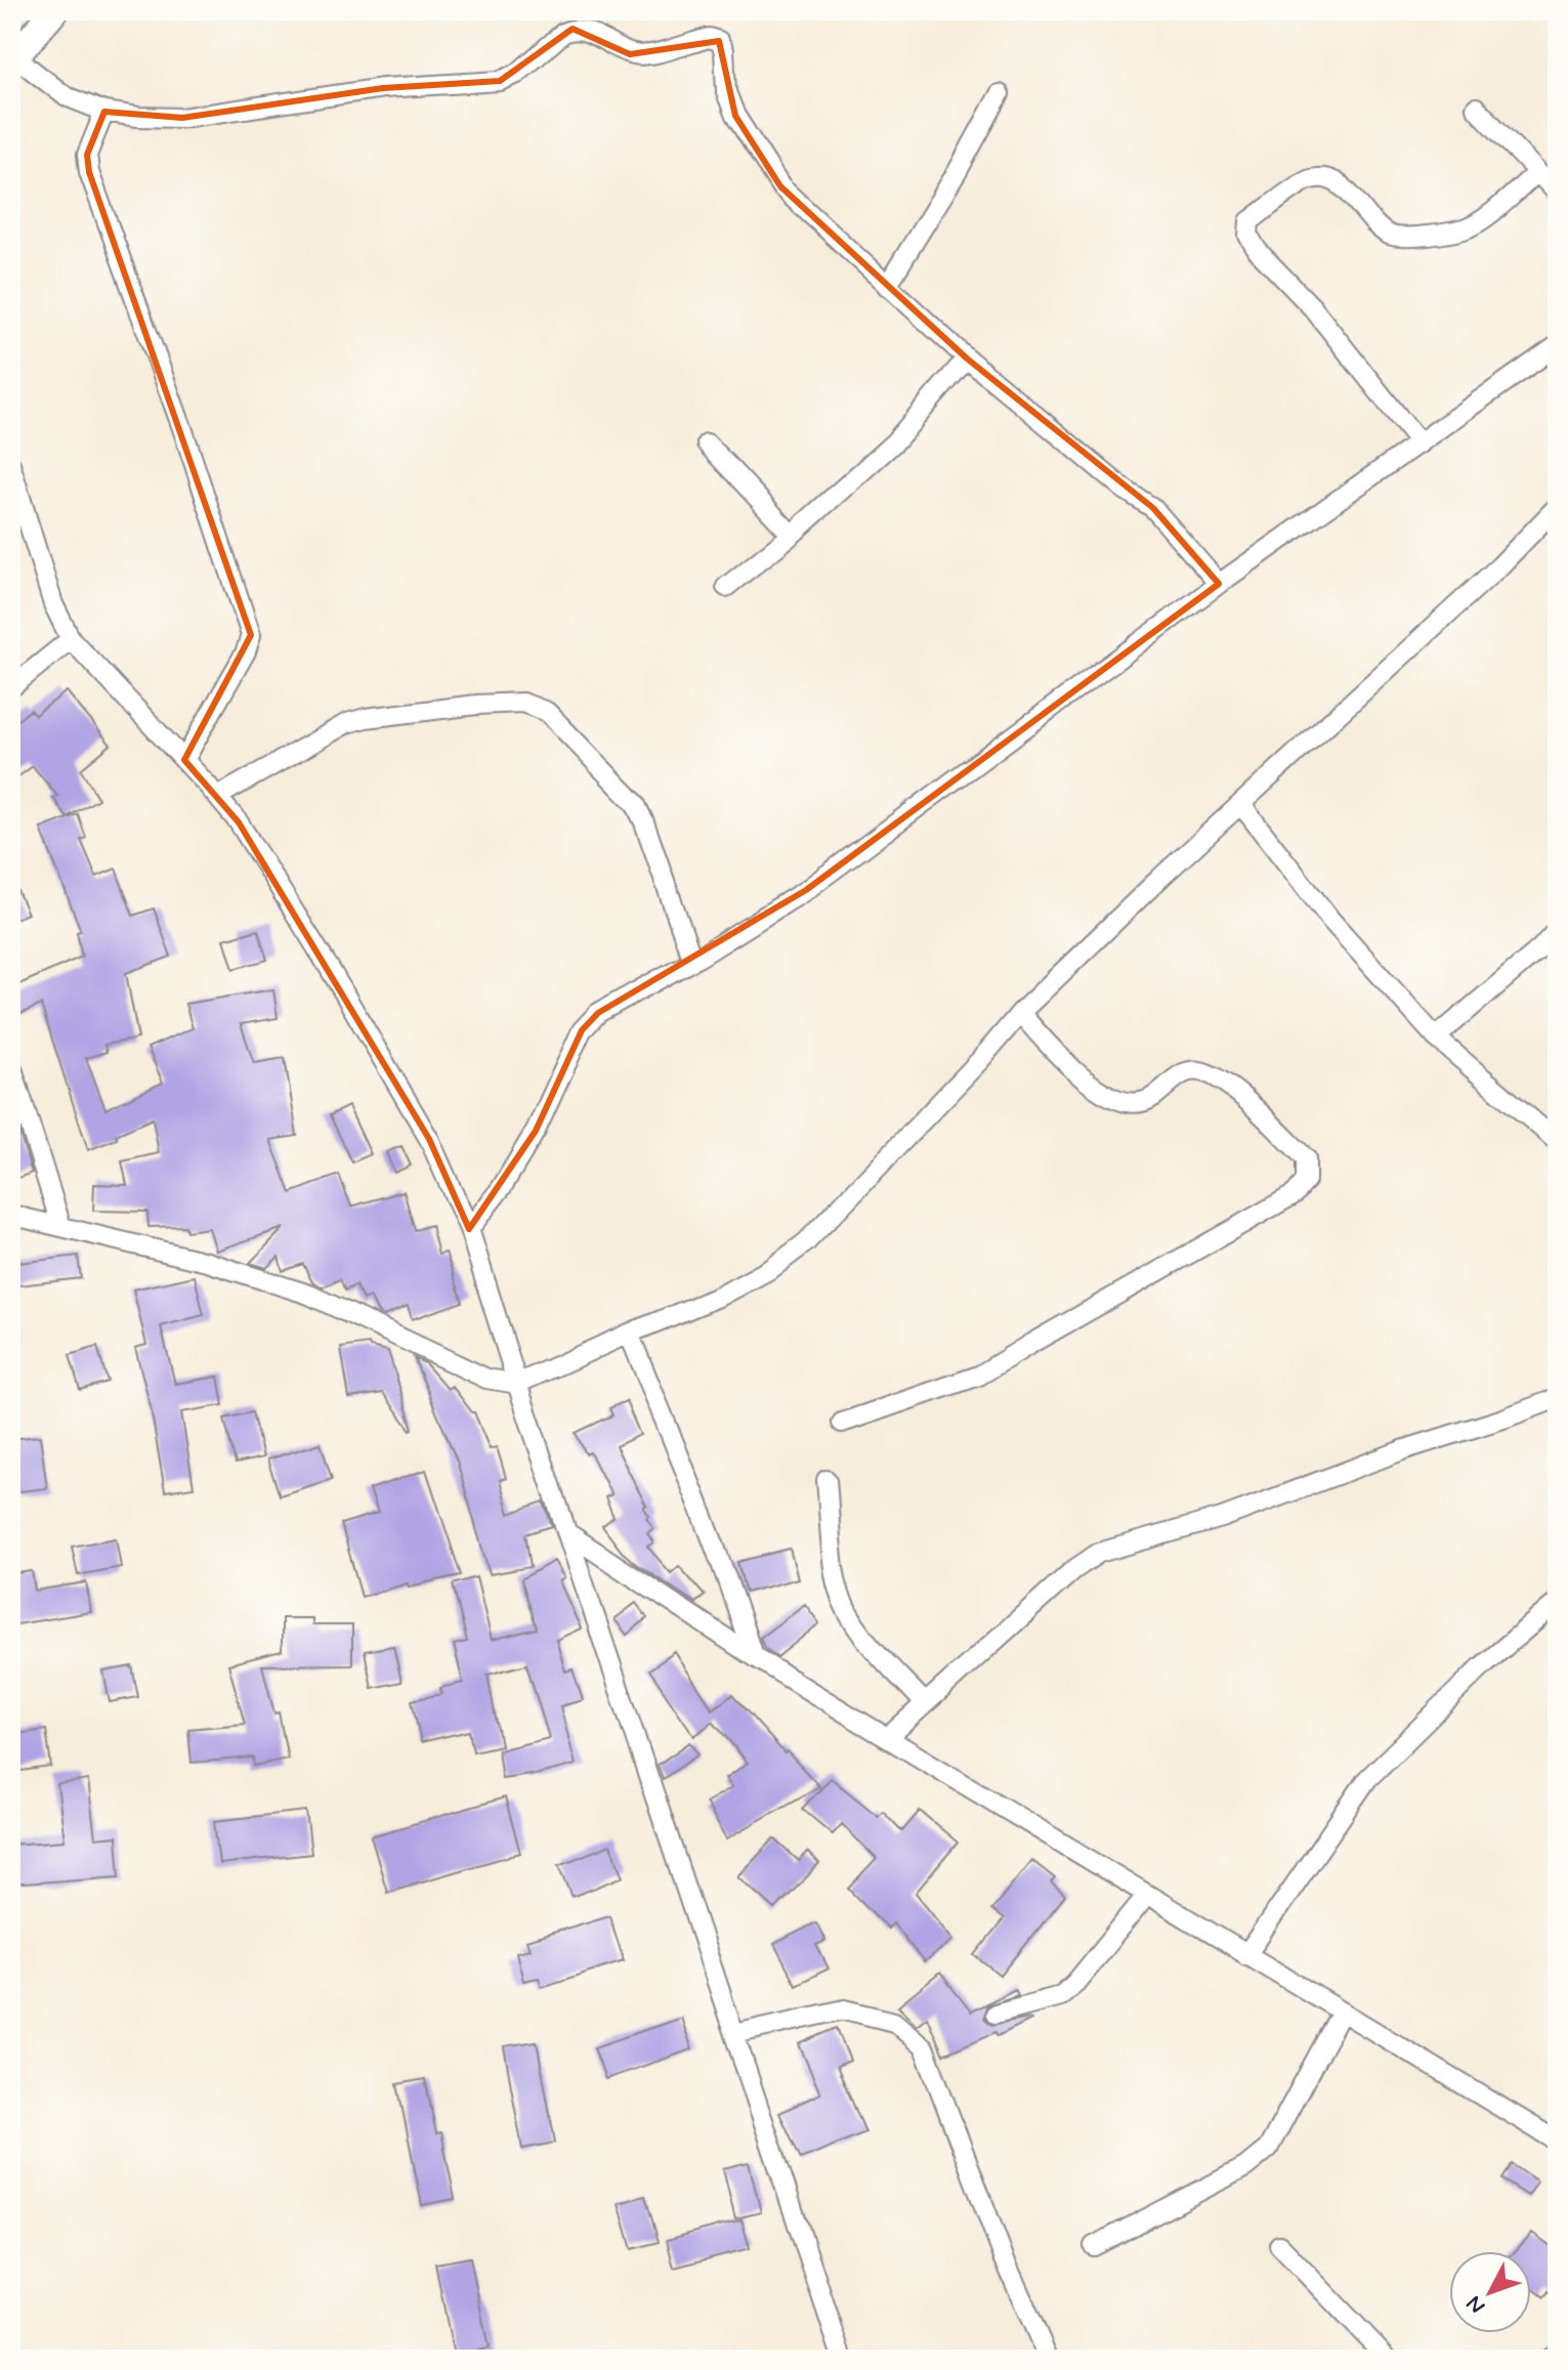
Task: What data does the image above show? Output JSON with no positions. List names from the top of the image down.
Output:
{
  "north": "bottom left"
}
